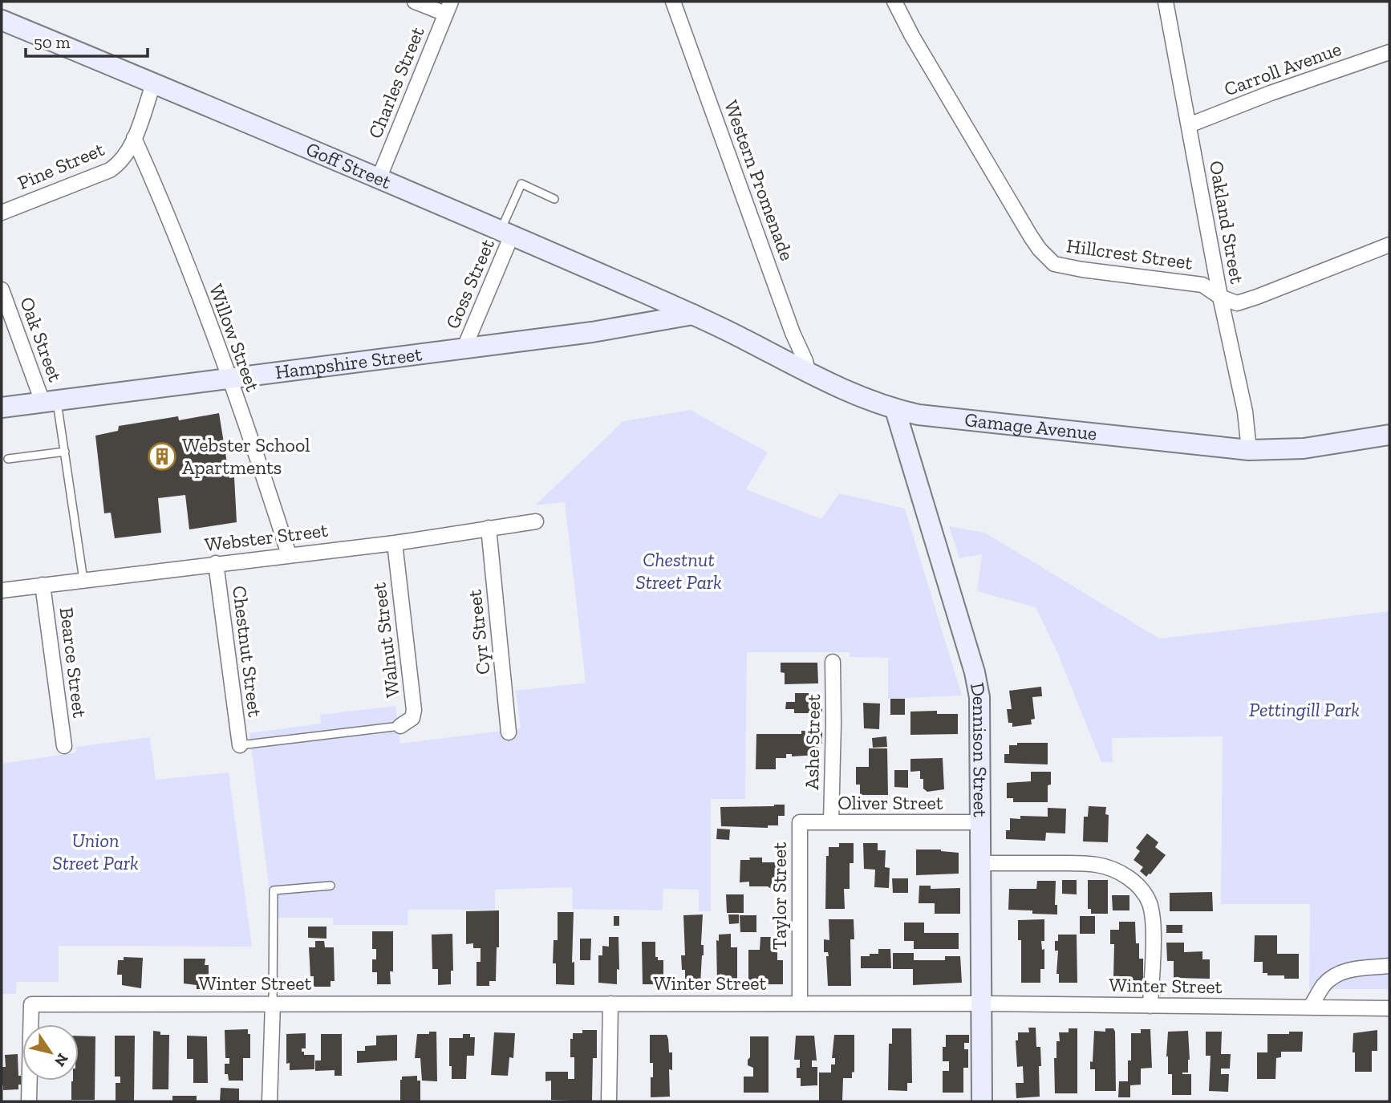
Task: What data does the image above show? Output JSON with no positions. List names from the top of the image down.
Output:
{
  "streets": {
    "street": [
      "Carroll Avenue",
      "Charles Street",
      "Pine Street",
      "Goff Street",
      "Western Promenade",
      "Oakland Street",
      "Hillcrest Street",
      "Goss Street",
      "Willow Street",
      "Oak Street",
      "Hampshire Street",
      "Gamage Avenue",
      "Webster Street",
      "Cyr Street",
      "Walnut Street",
      "Chestnut Street",
      "Bearce Street",
      "Ashe Street",
      "Dennison Street",
      "Oliver Street",
      "Taylor Street",
      "Winter Street"
    ]
  },
  "crossings": [
    ["Carroll Avenue", "Oakland Street"],
    ["Charles Street", "Goff Street"],
    ["Pine Street", "Goff Street"],
    ["Pine Street", "Willow Street"],
    ["Goff Street", "Goss Street"],
    ["Goff Street", "Hampshire Street"],
    ["Goff Street", "Gamage Avenue"],
    ["Western Promenade", "Gamage Avenue"],
    ["Oakland Street", "Hillcrest Street"],
    ["Oakland Street", "Gamage Avenue"],
    ["Goss Street", "Hampshire Street"],
    ["Willow Street", "Hampshire Street"],
    ["Willow Street", "Webster Street"],
    ["Oak Street", "Hampshire Street"],
    ["Hampshire Street", "Gamage Avenue"],
    ["Gamage Avenue", "Dennison Street"],
    ["Webster Street", "Cyr Street"],
    ["Webster Street", "Walnut Street"],
    ["Webster Street", "Chestnut Street"],
    ["Webster Street", "Bearce Street"],
    ["Ashe Street", "Oliver Street"],
    ["Dennison Street", "Oliver Street"],
    ["Dennison Street", "Winter Street"],
    ["Oliver Street", "Taylor Street"],
    ["Taylor Street", "Winter Street"]
  ],
  "parks": ["Chestnut Street Park", "Pettingill Park", "Union Street Park"],
  "places": {
    "building": ["Webster School Apartments"]
  },
  "scale_bar": "50 m",
  "north": "bottom right"
}
